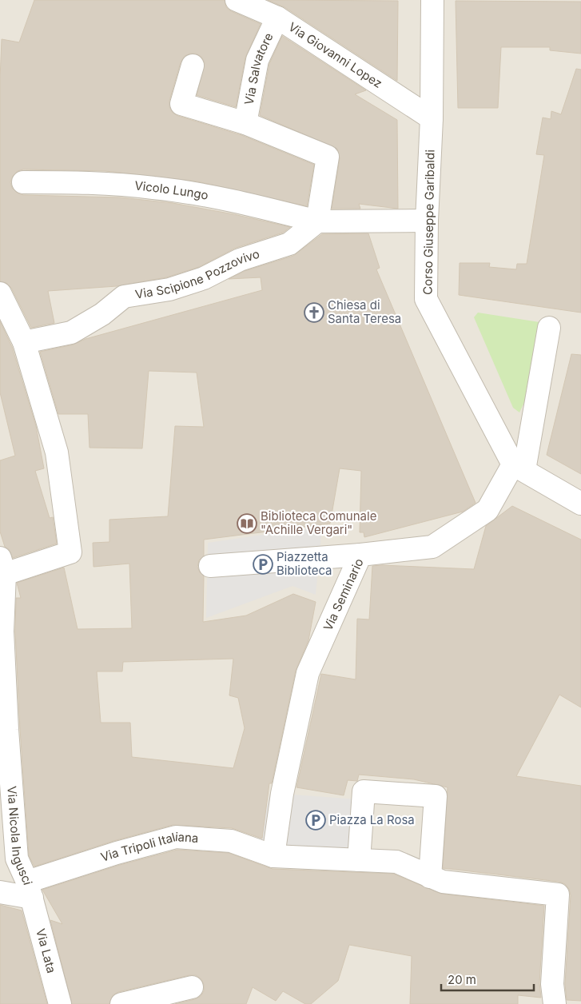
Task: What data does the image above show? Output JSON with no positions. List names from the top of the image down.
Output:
{
  "streets": {
    "street": [
      "Via Giovanni Lopez",
      "Via Salvatore",
      "Vicolo Lungo",
      "Corso Giuseppe Garibaldi",
      "Via Scipione Pozzovivo",
      "Via Seminario",
      "Via Nicola Ingusci",
      "Via Tripoli Italiana",
      "Via Lata"
    ]
  },
  "crossings": [
    ["Via Giovanni Lopez", "Via Salvatore"],
    ["Via Giovanni Lopez", "Corso Giuseppe Garibaldi"],
    ["Via Salvatore", "Vicolo Lungo"],
    ["Via Salvatore", "Via Scipione Pozzovivo"],
    ["Vicolo Lungo", "Via Scipione Pozzovivo"],
    ["Corso Giuseppe Garibaldi", "Via Seminario"],
    ["Via Seminario", "Via Tripoli Italiana"],
    ["Via Nicola Ingusci", "Via Tripoli Italiana"],
    ["Via Nicola Ingusci", "Via Lata"],
    ["Via Tripoli Italiana", "Via Lata"]
  ],
  "places": {
    "church": ["Chiesa di Santa Teresa"],
    "library": ["Biblioteca Comunale \"Achille Vergari\""],
    "parking": ["Piazzetta Biblioteca", "Piazza La Rosa"]
  },
  "scale_bar": "20 m"
}
